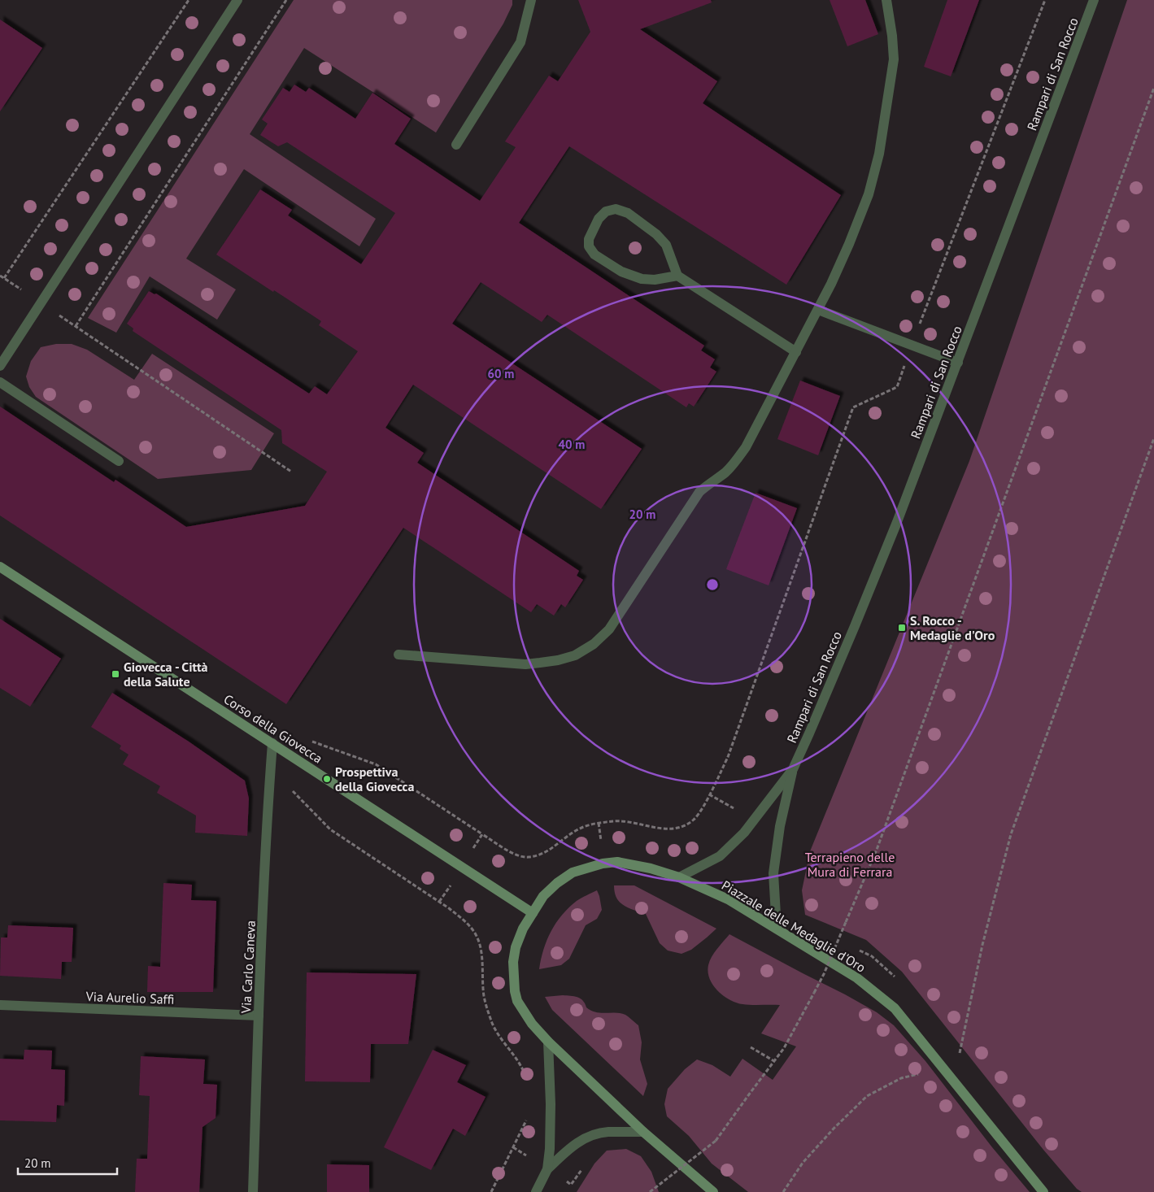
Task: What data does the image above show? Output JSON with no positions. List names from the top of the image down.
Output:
{
  "streets": {
    "street": [
      "Rampari di San Rocco",
      "Corso della Giovecca",
      "Piazzale delle Medaglie d'Oro",
      "Via Carlo Caneva",
      "Via Aurelio Saffi"
    ]
  },
  "crossings": [
    ["Rampari di San Rocco", "Piazzale delle Medaglie d'Oro"],
    ["Corso della Giovecca", "Piazzale delle Medaglie d'Oro"],
    ["Corso della Giovecca", "Via Carlo Caneva"],
    ["Via Carlo Caneva", "Via Aurelio Saffi"]
  ],
  "parks": ["Terrapieno delle Mura di Ferrara"],
  "places": {
    "transit": ["S. Rocco - Medaglie d'Oro", "Giovecca - Città della Salute"],
    "other": ["Prospettiva della Giovecca"]
  },
  "scale_bar": "20 m",
  "rings": ["60 m", "40 m", "20 m"]
}
